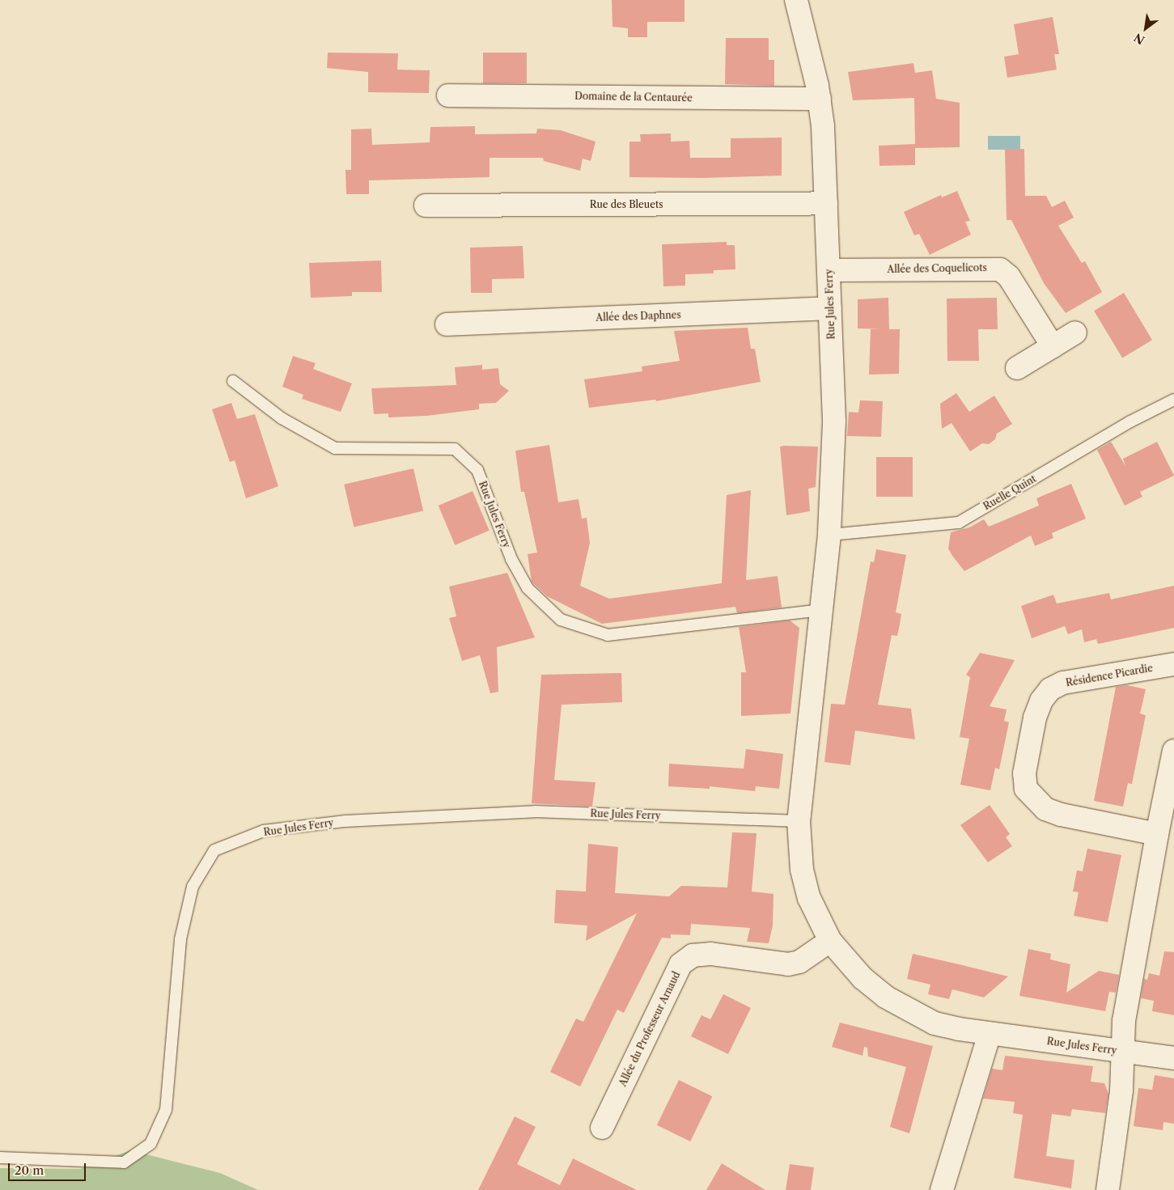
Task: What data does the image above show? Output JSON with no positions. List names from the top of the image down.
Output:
{
  "streets": {
    "street": [
      "Domaine de la Centaurée",
      "Rue des Bleuets",
      "Allée des Coquelicots",
      "Rue Jules Ferry",
      "Allée des Daphnes",
      "Résidence Picardie",
      "Allée du Professeur Arnaud"
    ],
    "lane": ["Ruelle Quint"]
  },
  "crossings": [
    ["Domaine de la Centaurée", "Rue Jules Ferry"],
    ["Rue des Bleuets", "Rue Jules Ferry"],
    ["Allée des Coquelicots", "Rue Jules Ferry"],
    ["Rue Jules Ferry", "Allée des Daphnes"],
    ["Rue Jules Ferry", "Ruelle Quint"],
    ["Rue Jules Ferry", "Allée du Professeur Arnaud"]
  ],
  "scale_bar": "20 m",
  "north": "bottom left"
}
